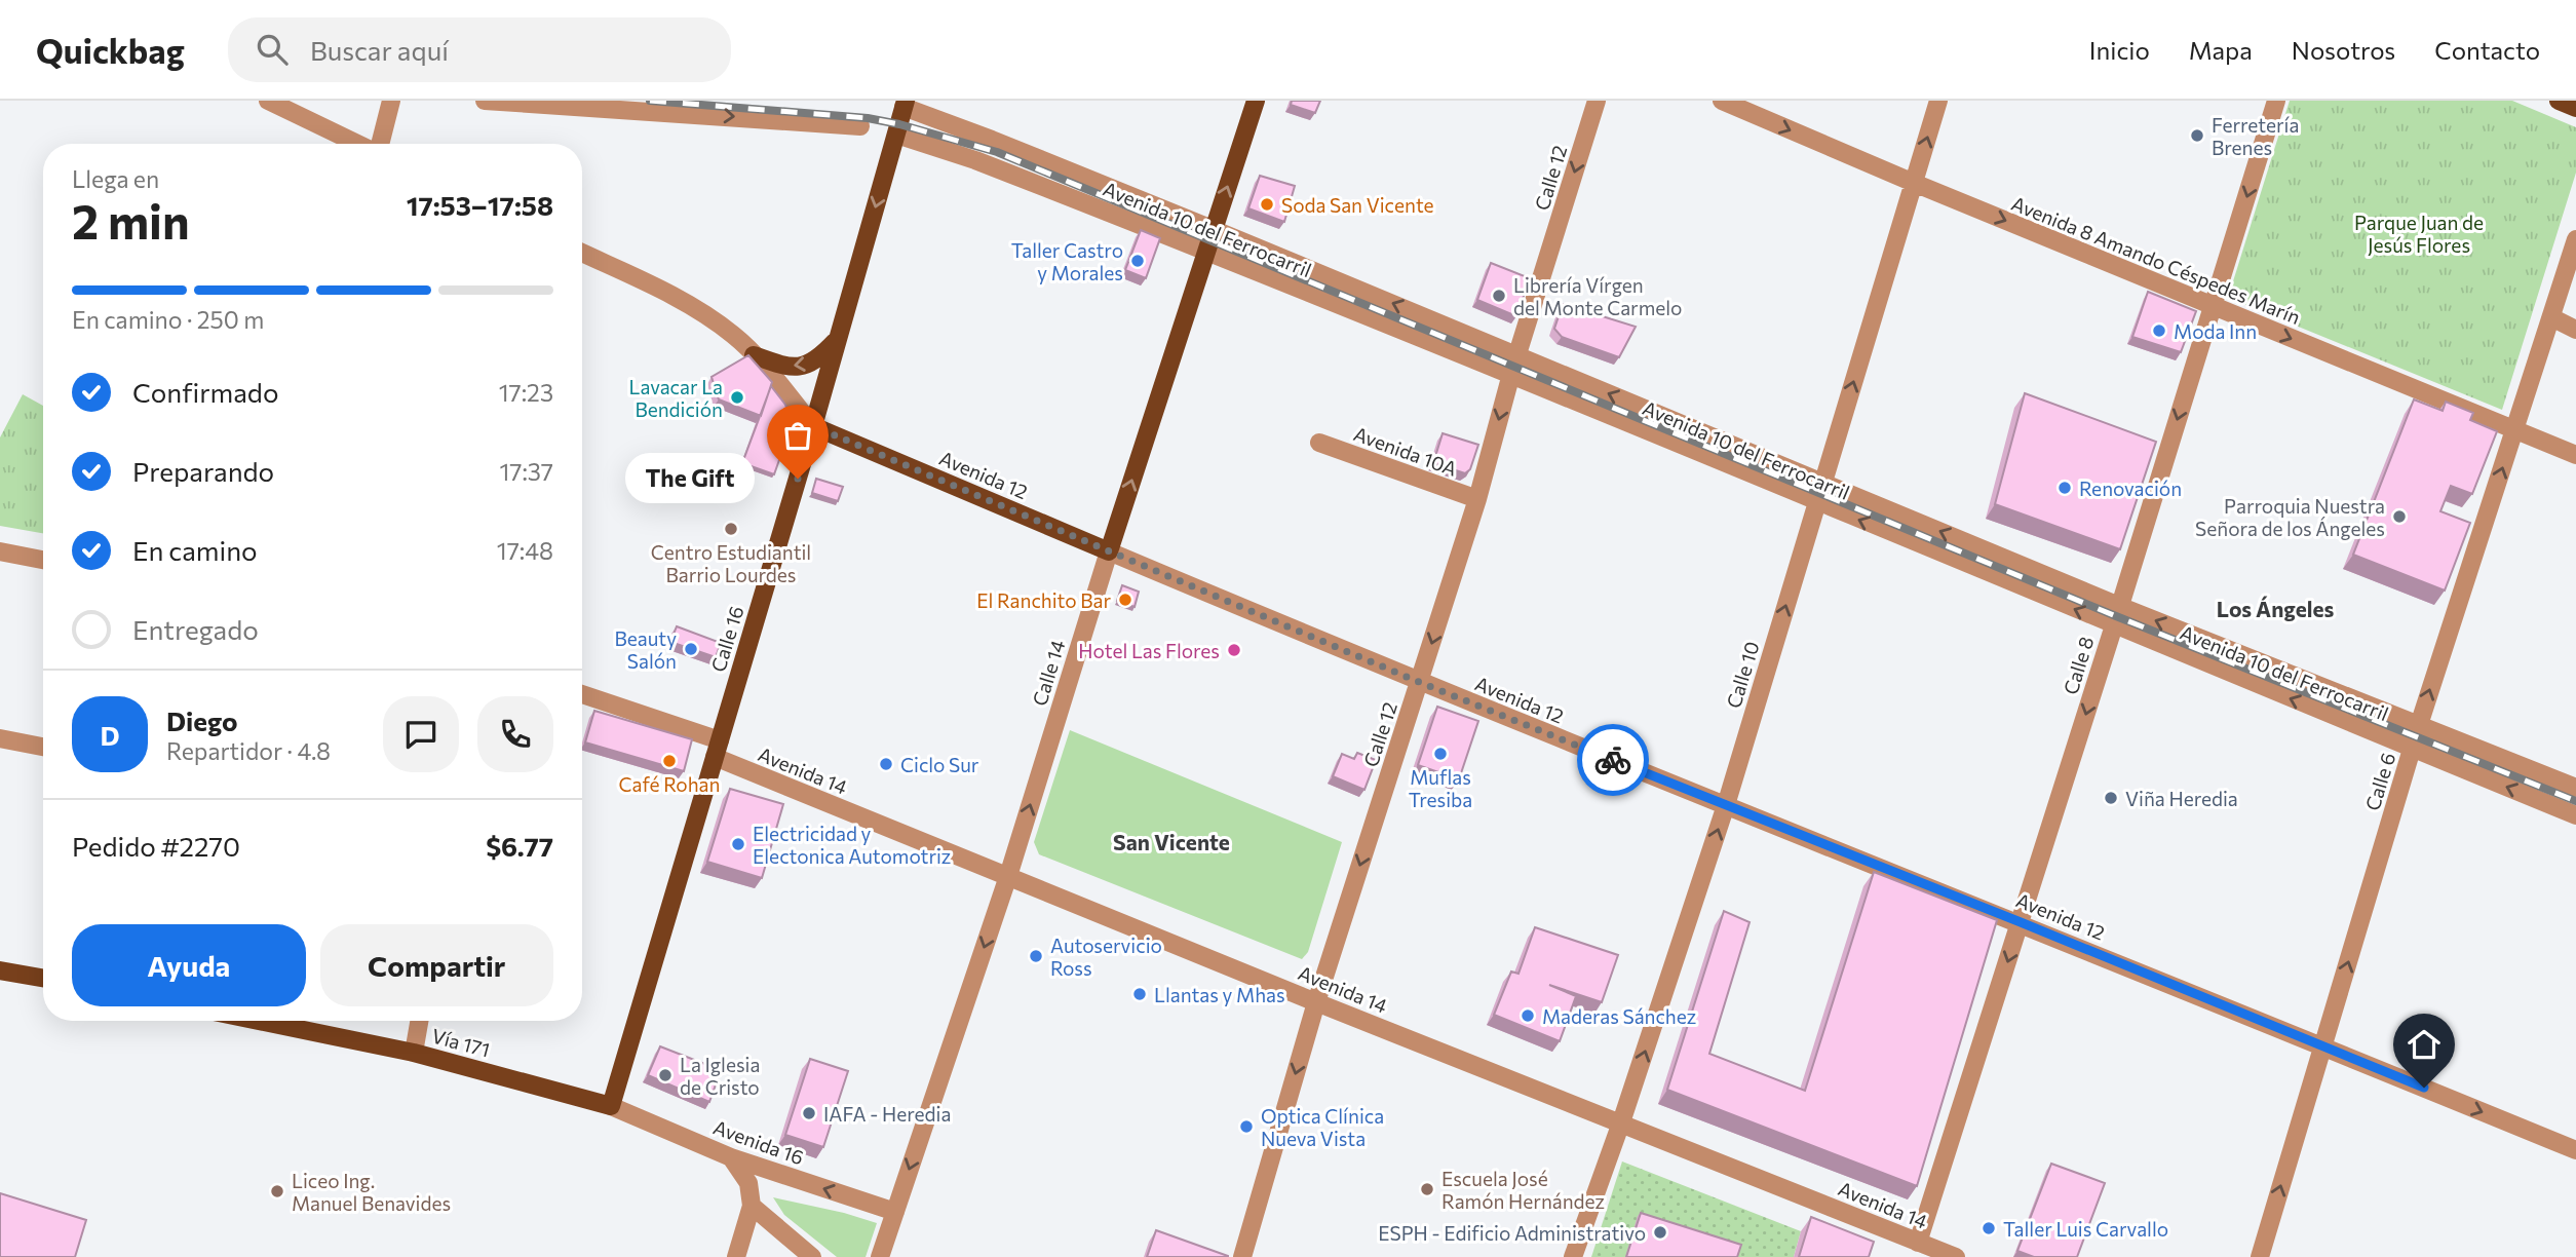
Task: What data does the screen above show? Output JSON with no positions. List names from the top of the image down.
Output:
{
  "streets": {
    "main road": [
      "Avenida 12",
      "Calle 16",
      "Calle 14",
      "Vía 171"
    ],
    "street": [
      "Calle 12",
      "Avenida 10 del Ferrocarril",
      "Avenida 8 Amando Céspedes Marín",
      "Avenida 10A",
      "Calle 8",
      "Calle 10",
      "Avenida 14",
      "Calle 6",
      "Avenida 16"
    ]
  },
  "crossings": [
    ["Calle 12", "Avenida 10 del Ferrocarril"],
    ["Calle 12", "Avenida 10A"],
    ["Calle 12", "Avenida 12"],
    ["Calle 12", "Avenida 14"],
    ["Avenida 10 del Ferrocarril", "Calle 16"],
    ["Avenida 10 del Ferrocarril", "Calle 8"],
    ["Avenida 10 del Ferrocarril", "Calle 14"],
    ["Avenida 10 del Ferrocarril", "Calle 10"],
    ["Avenida 10 del Ferrocarril", "Calle 6"],
    ["Avenida 8 Amando Céspedes Marín", "Calle 8"],
    ["Avenida 8 Amando Céspedes Marín", "Calle 10"],
    ["Avenida 8 Amando Céspedes Marín", "Calle 6"],
    ["Avenida 12", "Calle 16"],
    ["Avenida 12", "Calle 8"],
    ["Avenida 12", "Calle 14"],
    ["Avenida 12", "Calle 10"],
    ["Avenida 12", "Calle 6"],
    ["Calle 16", "Avenida 14"],
    ["Calle 16", "Vía 171"],
    ["Calle 16", "Avenida 16"],
    ["Calle 8", "Avenida 14"],
    ["Calle 14", "Avenida 14"],
    ["Calle 14", "Avenida 16"],
    ["Calle 10", "Avenida 14"],
    ["Vía 171", "Avenida 16"]
  ],
  "one_way": [
    "Calle 12",
    "Avenida 8 Amando Céspedes Marín",
    "Calle 8",
    "Calle 10",
    "Calle 6"
  ],
  "districts": ["Los Ángeles", "San Vicente"],
  "parks": ["Parque Juan de Jesús Flores"],
  "places": [
    "Ferretería Brenes",
    "Soda San Vicente",
    "Taller Castro y Morales",
    "Librería Vírgen del Monte Carmelo",
    "Moda Inn",
    "Lavacar La Bendición",
    "The Gift",
    "Renovación",
    "Parroquia Nuestra Señora de los Ángeles",
    "Centro Estudiantil Barrio Lourdes",
    "El Ranchito Bar",
    "Beauty Salón",
    "Hotel Las Flores",
    "Muflas Tresiba",
    "Café Rohan",
    "Ciclo Sur",
    "Viña Heredia",
    "Electricidad y Electonica Automotriz",
    "Autoservicio Ross",
    "Llantas y Mhas",
    "Maderas Sánchez",
    "La Iglesia de Cristo",
    "IAFA - Heredia",
    "Optica Clínica Nueva Vista",
    "Escuela José Ramón Hernández",
    "Liceo Ing. Manuel Benavides",
    "Taller Luis Carvallo",
    "ESPH - Edificio Administrativo"
  ],
  "page": {
    "header": "Quickbag",
    "search": "Buscar aquí",
    "nav": [
      "Inicio",
      "Mapa",
      "Nosotros",
      "Contacto"
    ],
    "heading": ["2 min", "Llega en", "17:53–17:58"],
    "panel": [
      "Diego",
      "Repartidor · 4.8",
      "Pedido #2270",
      "$6.77"
    ],
    "bar": "En camino · 250 m",
    "list": [
      ["Confirmado", "17:23"],
      ["Preparando", "17:37"],
      ["En camino", "17:48"],
      "Entregado"
    ],
    "bubble": "The Gift",
    "round": "D",
    "buttons": ["Ayuda", "Compartir"]
  }
}
